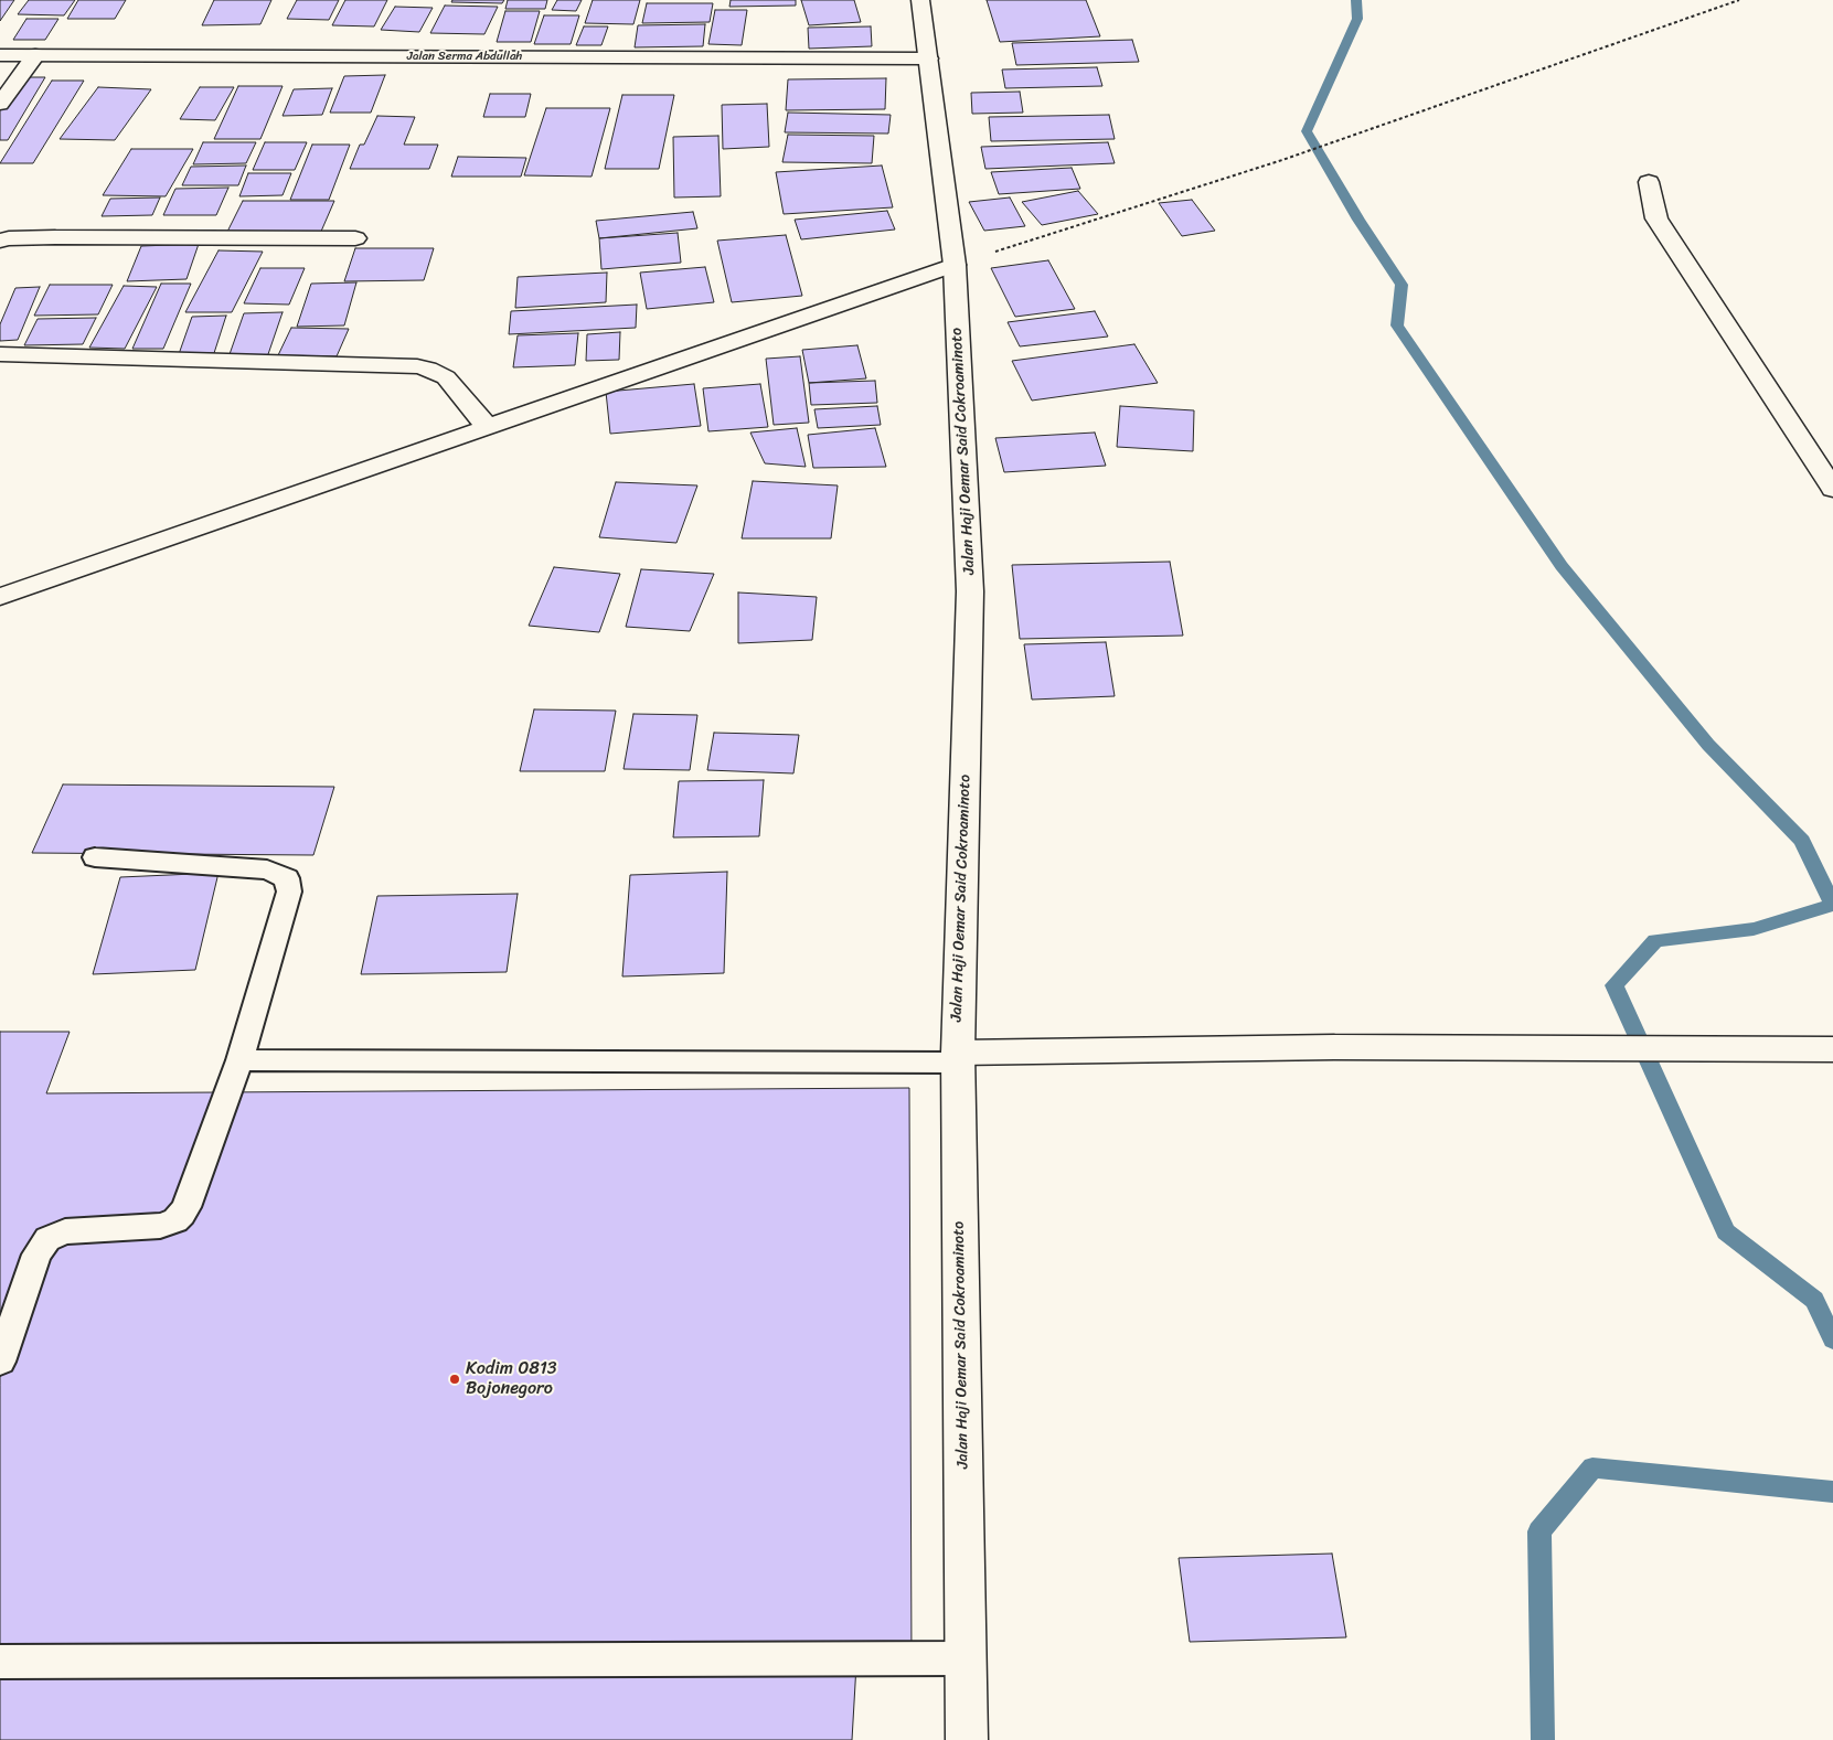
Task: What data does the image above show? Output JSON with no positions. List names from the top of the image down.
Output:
{
  "streets": {
    "main road": ["Jalan Serma Abdullah", "Jalan Haji Oemar Said Cokroaminoto"]
  },
  "crossings": [
    ["Jalan Serma Abdullah", "Jalan Haji Oemar Said Cokroaminoto"]
  ],
  "places": ["Kodim 0813 Bojonegoro"]
}
